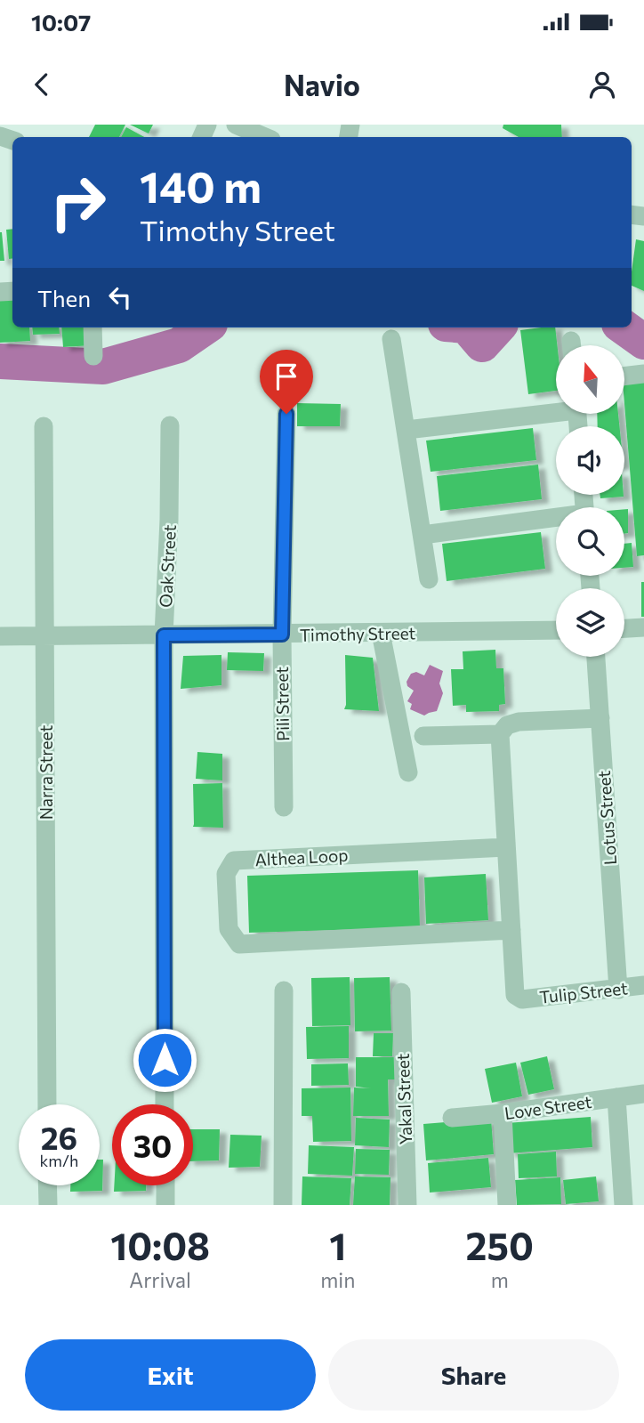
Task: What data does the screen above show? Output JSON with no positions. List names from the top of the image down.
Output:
{
  "streets": {
    "street": [
      "Oak Street",
      "Timothy Street",
      "Pili Street",
      "Narra Street",
      "Lotus Street",
      "Althea Loop",
      "Tulip Street",
      "Yakal Street",
      "Love Street"
    ]
  },
  "crossings": [
    ["Oak Street", "Timothy Street"],
    ["Timothy Street", "Pili Street"],
    ["Timothy Street", "Narra Street"],
    ["Lotus Street", "Tulip Street"],
    ["Althea Loop", "Tulip Street"]
  ],
  "north": "top",
  "page": {
    "status": "10:07",
    "header": "Navio",
    "turn": ["140 m", "Timothy Street"],
    "then": "Then",
    "speed": "26 km/h",
    "limit": "30",
    "eta": [
      "10:08",
      "Arrival",
      "1",
      "min",
      "250",
      "m"
    ],
    "buttons": ["Exit", "Share"]
  }
}
